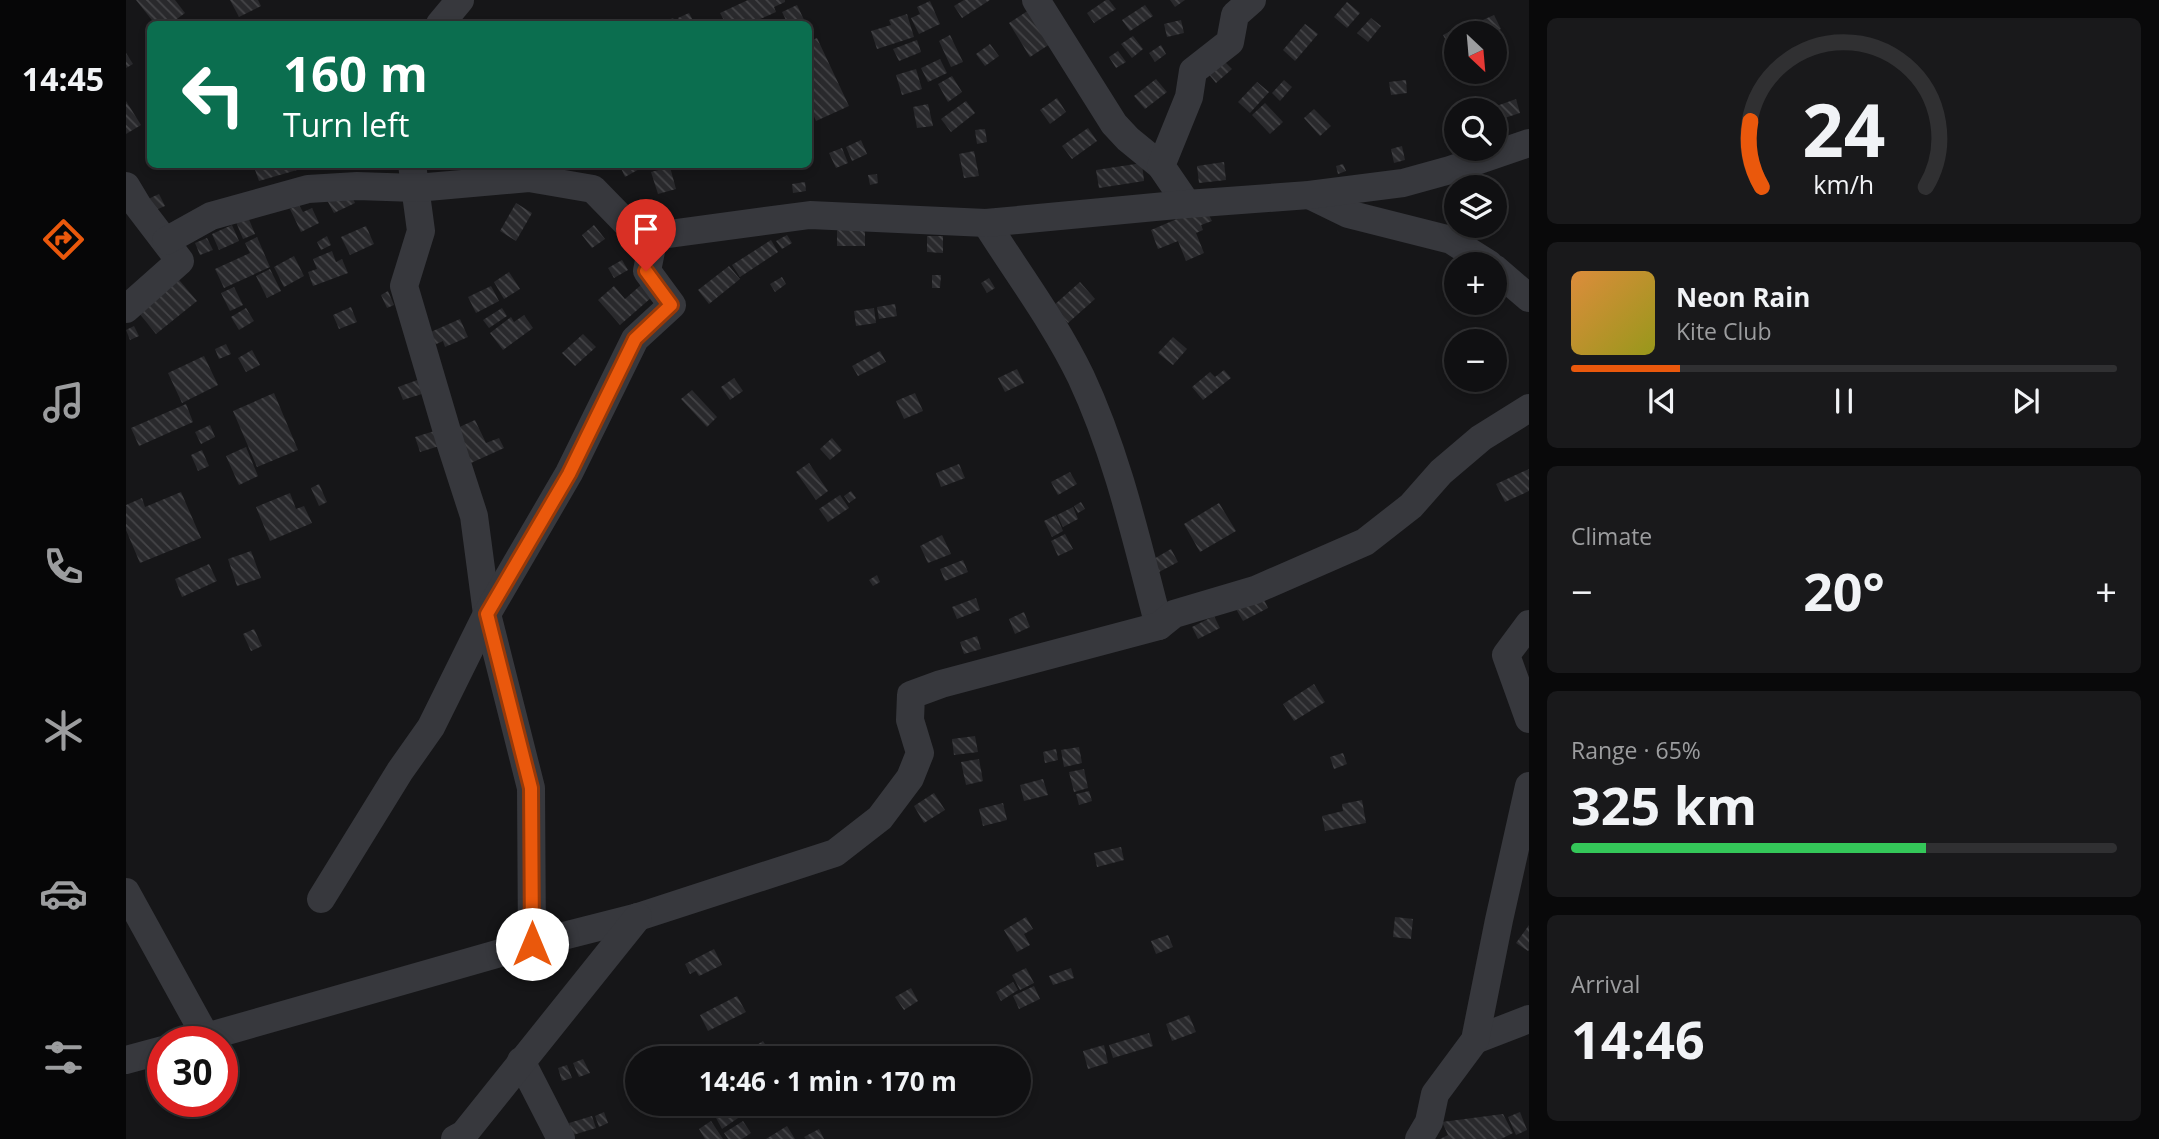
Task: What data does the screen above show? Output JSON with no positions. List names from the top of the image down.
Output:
{
  "north": "bottom right",
  "page": {
    "tabs": "14:45",
    "map_buttons": ["+", "−"],
    "turn": ["160 m", "Turn left"],
    "song": ["Neon Rain", "Kite Club"],
    "tile": [
      "Climate",
      ["Range · 65%", "325 km"],
      ["Arrival", "14:46"]
    ],
    "heat": ["−", "20°", "+"],
    "limit": "30",
    "trip": "14:46 · 1 min · 170 m",
    "gauge": ["24", "km/h"]
  }
}
